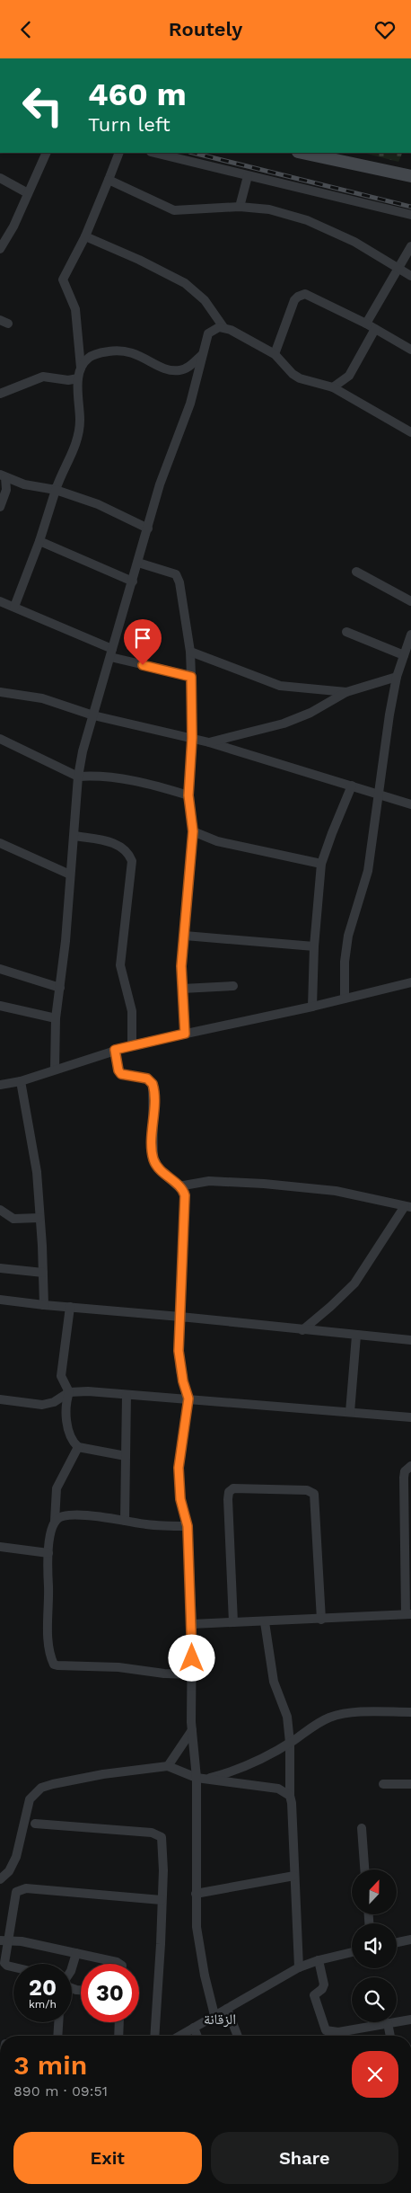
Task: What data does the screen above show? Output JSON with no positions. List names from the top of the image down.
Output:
{
  "districts": ["الزقانة"],
  "north": "top",
  "page": {
    "header": "Routely",
    "turn": ["460 m", "Turn left"],
    "speed": "20 km/h",
    "limit": "30",
    "heading": ["3 min", "890 m · 09:51"],
    "buttons": ["Exit", "Share"]
  }
}
